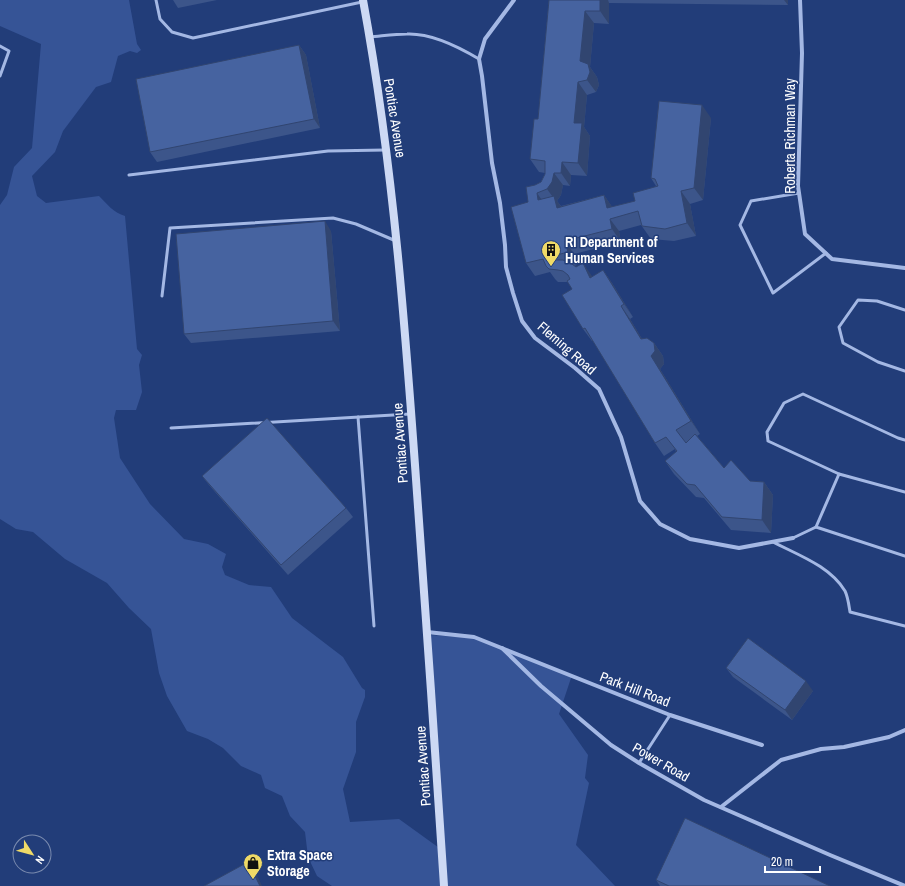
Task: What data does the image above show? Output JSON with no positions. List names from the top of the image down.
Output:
{
  "streets": {
    "main road": ["Pontiac Avenue"],
    "street": [
      "Roberta Richman Way",
      "Fleming Road",
      "Park Hill Road",
      "Power Road"
    ]
  },
  "crossings": [
    ["Pontiac Avenue", "Power Road"],
    ["Park Hill Road", "Power Road"]
  ],
  "places": {
    "building": ["RI Department of Human Services"],
    "shop": ["Extra Space Storage"]
  },
  "scale_bar": "20 m",
  "north": "bottom right"
}
